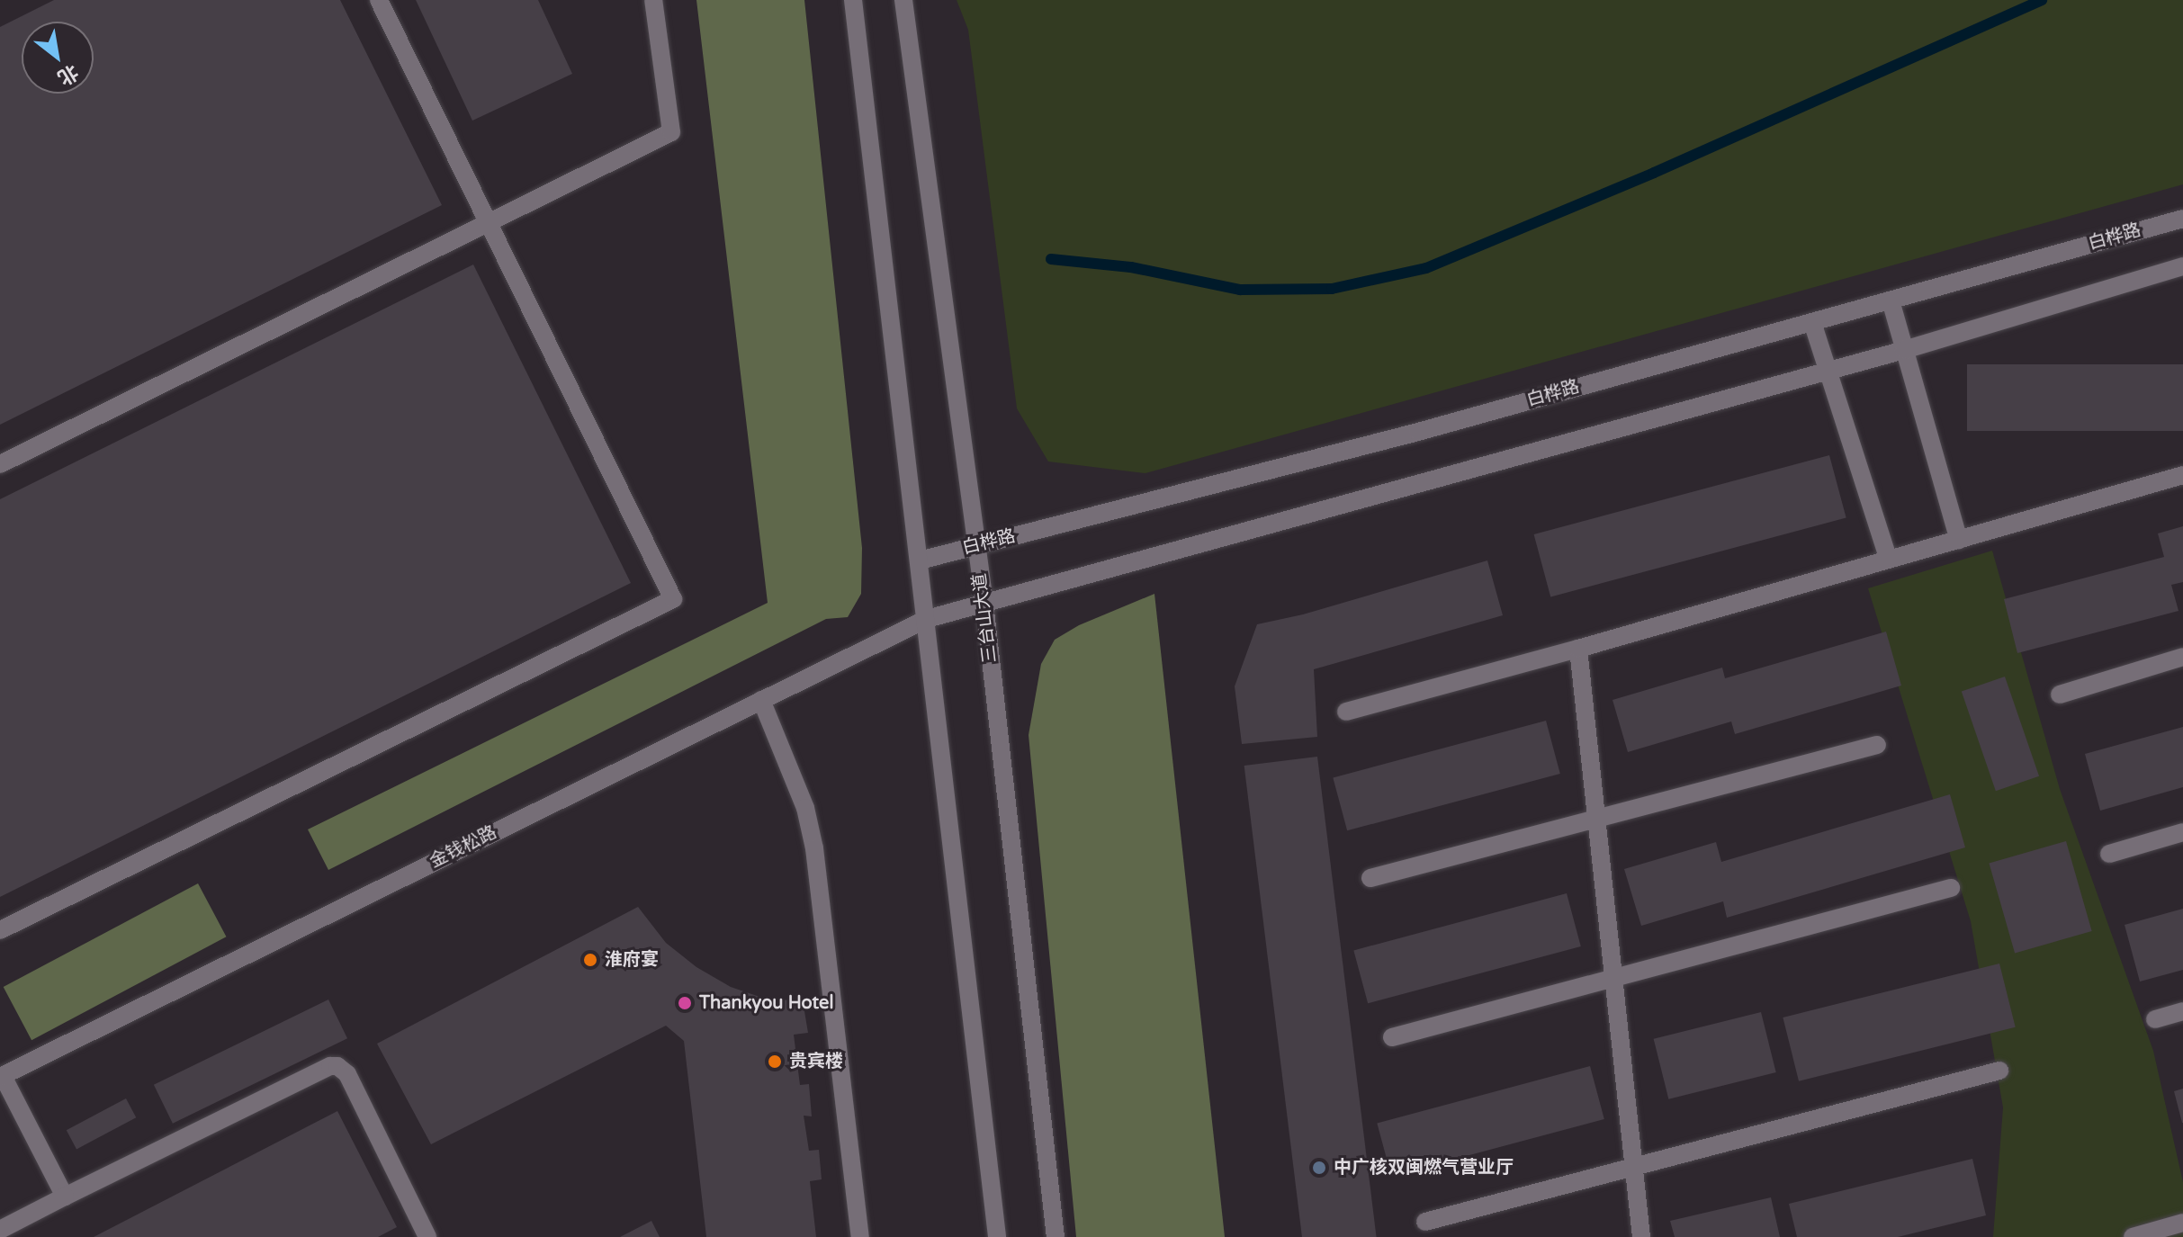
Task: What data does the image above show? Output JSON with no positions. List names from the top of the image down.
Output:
{
  "streets": {
    "street": ["白桦路", "三台山大道", "金钱松路"]
  },
  "crossings": [
    ["白桦路", "三台山大道"]
  ],
  "places": [
    "淮府宴",
    "Thankyou Hotel",
    "贵宾楼",
    "中广核双闽燃气营业厅"
  ],
  "north": "bottom right"
}
